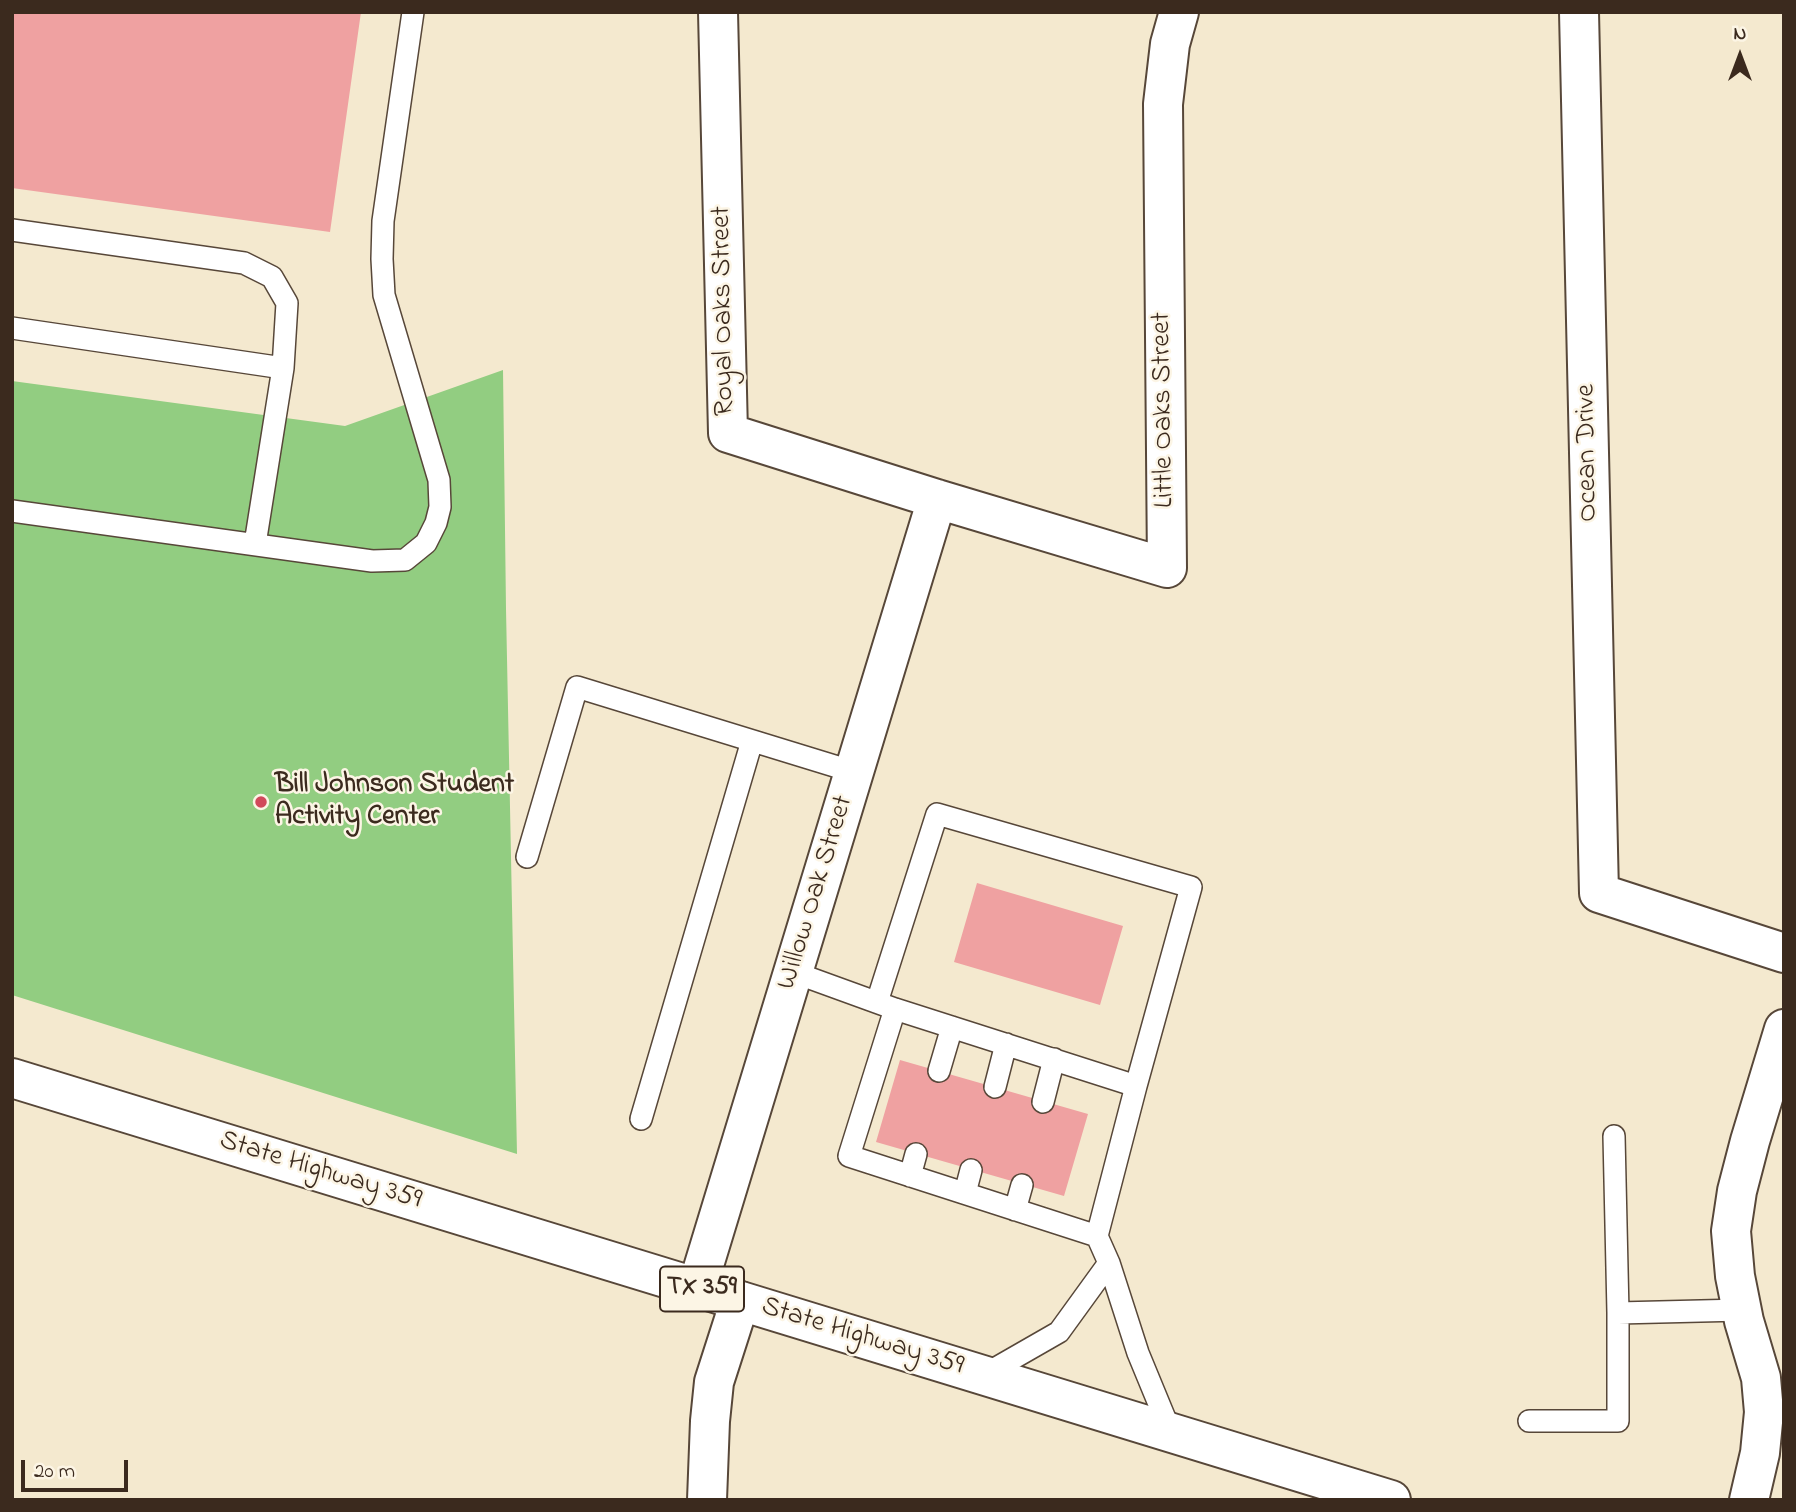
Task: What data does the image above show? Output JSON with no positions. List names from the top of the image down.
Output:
{
  "streets": {
    "street": [
      "Royal Oaks Street",
      "Little Oaks Street",
      "Ocean Drive",
      "Willow Oak Street",
      "State Highway 359",
      "TX 359"
    ]
  },
  "crossings": [
    ["Royal Oaks Street", "Little Oaks Street"],
    ["Royal Oaks Street", "Willow Oak Street"],
    ["Little Oaks Street", "Willow Oak Street"],
    ["Willow Oak Street", "State Highway 359"]
  ],
  "places": ["Bill Johnson Student Activity Center"],
  "scale_bar": "20 m",
  "north": "top"
}
